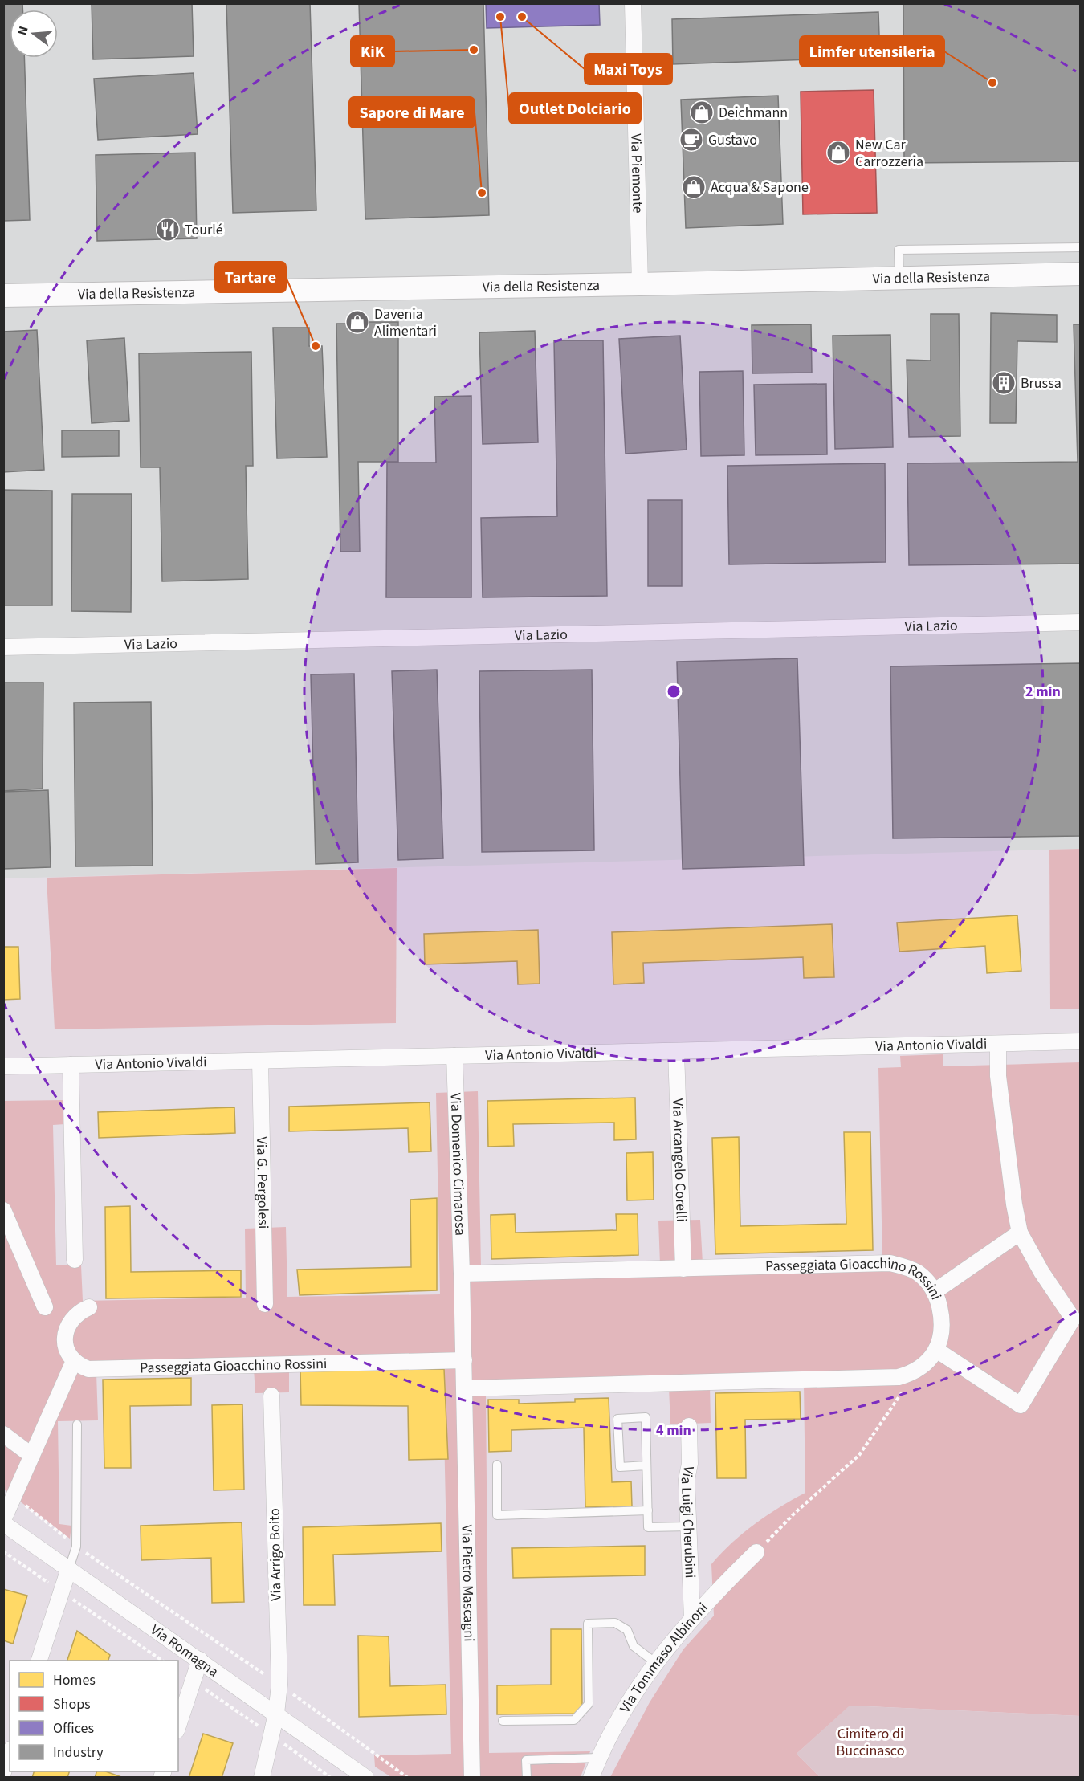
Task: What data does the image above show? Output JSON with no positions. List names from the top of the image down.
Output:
{
  "streets": {
    "street": [
      "Via Piemonte",
      "Via della Resistenza",
      "Via Lazio",
      "Via Antonio Vivaldi",
      "Via Arcangelo Corelli",
      "Via Domenico Cimarosa",
      "Via G. Pergolesi",
      "Passeggiata Gioacchino Rossini",
      "Via Luigi Cherubini",
      "Via Arrigo Boito",
      "Via Pietro Mascagni",
      "Via Romagna",
      "Via Tommaso Albinoni"
    ]
  },
  "crossings": [
    ["Via Piemonte", "Via della Resistenza"],
    ["Via Antonio Vivaldi", "Via Arcangelo Corelli"],
    ["Via Antonio Vivaldi", "Via Domenico Cimarosa"],
    ["Via Antonio Vivaldi", "Via G. Pergolesi"],
    ["Via Arcangelo Corelli", "Passeggiata Gioacchino Rossini"],
    ["Via Domenico Cimarosa", "Passeggiata Gioacchino Rossini"],
    ["Passeggiata Gioacchino Rossini", "Via Pietro Mascagni"],
    ["Via Luigi Cherubini", "Via Tommaso Albinoni"],
    ["Via Arrigo Boito", "Via Romagna"]
  ],
  "parks": ["Cimitero di Buccinasco"],
  "places": {
    "other": [
      "Outlet Dolciario",
      "Maxi Toys",
      "KiK",
      "Limfer utensileria",
      "Sapore di Mare",
      "Tartare"
    ],
    "shop": [
      "Deichmann",
      "New Car Carrozzeria",
      "Acqua & Sapone",
      "Davenia Alimentari"
    ],
    "cafe": ["Gustavo"],
    "restaurant": ["Tourlé"],
    "building": ["Brussa"]
  },
  "legend": [
    "Homes",
    "Shops",
    "Offices",
    "Industry"
  ],
  "north": "left",
  "rings": ["2 min", "4 min"]
}
